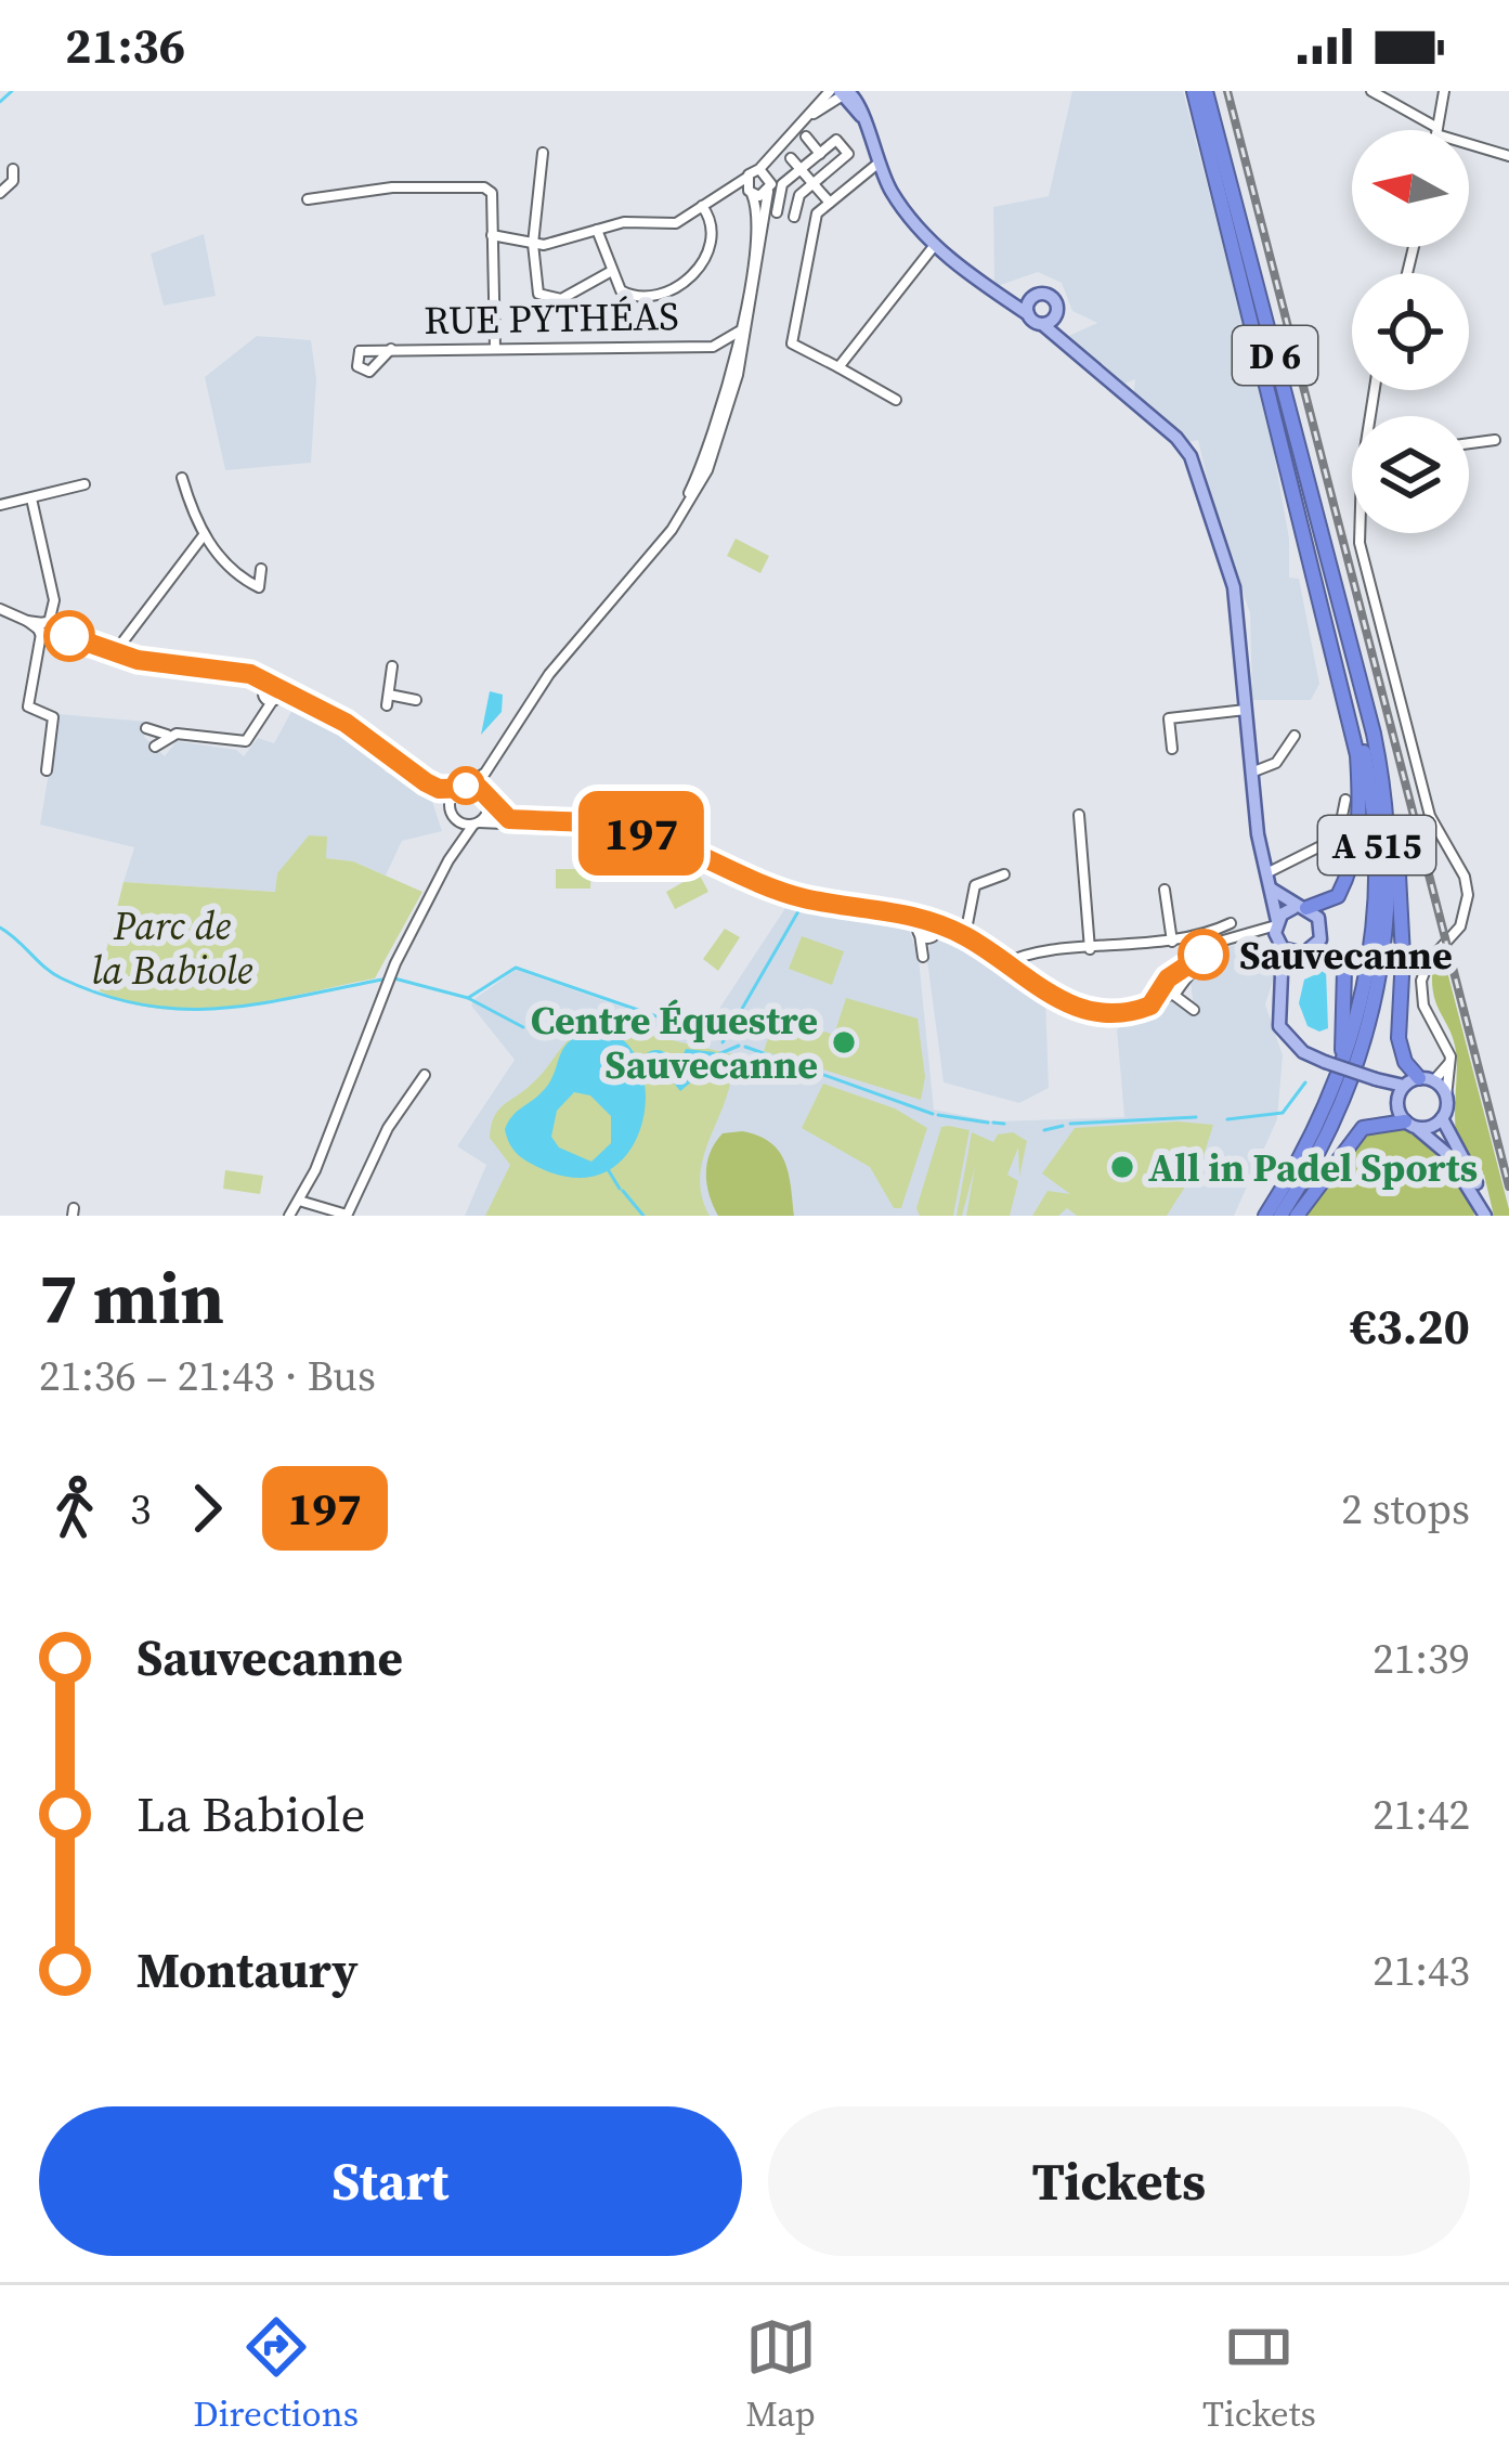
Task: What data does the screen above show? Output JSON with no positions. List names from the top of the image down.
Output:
{
  "streets": {
    "highway": ["D 6", "A 515"],
    "street": ["RUE PYTHÉAS"]
  },
  "crossings": [
    ["D 6", "A 515"]
  ],
  "parks": ["Parc de la Babiole"],
  "places": ["Sauvecanne", "Centre Équestre Sauvecanne", "All in Padel Sports"],
  "lines": ["bus line 197"],
  "north": "left",
  "page": {
    "status": "21:36",
    "on_map": "197",
    "heading": ["7 min", "21:36 – 21:43 · Bus", "€3.20"],
    "legs": ["3", "197", "2 stops"],
    "list": [
      {
        "name": "Sauvecanne",
        "value": "21:39"
      },
      {
        "name": "La Babiole",
        "value": "21:42"
      },
      {
        "name": "Montaury",
        "value": "21:43"
      }
    ],
    "buttons": ["Start", "Tickets"],
    "tabs": ["Directions", "Map", "Tickets"]
  }
}
